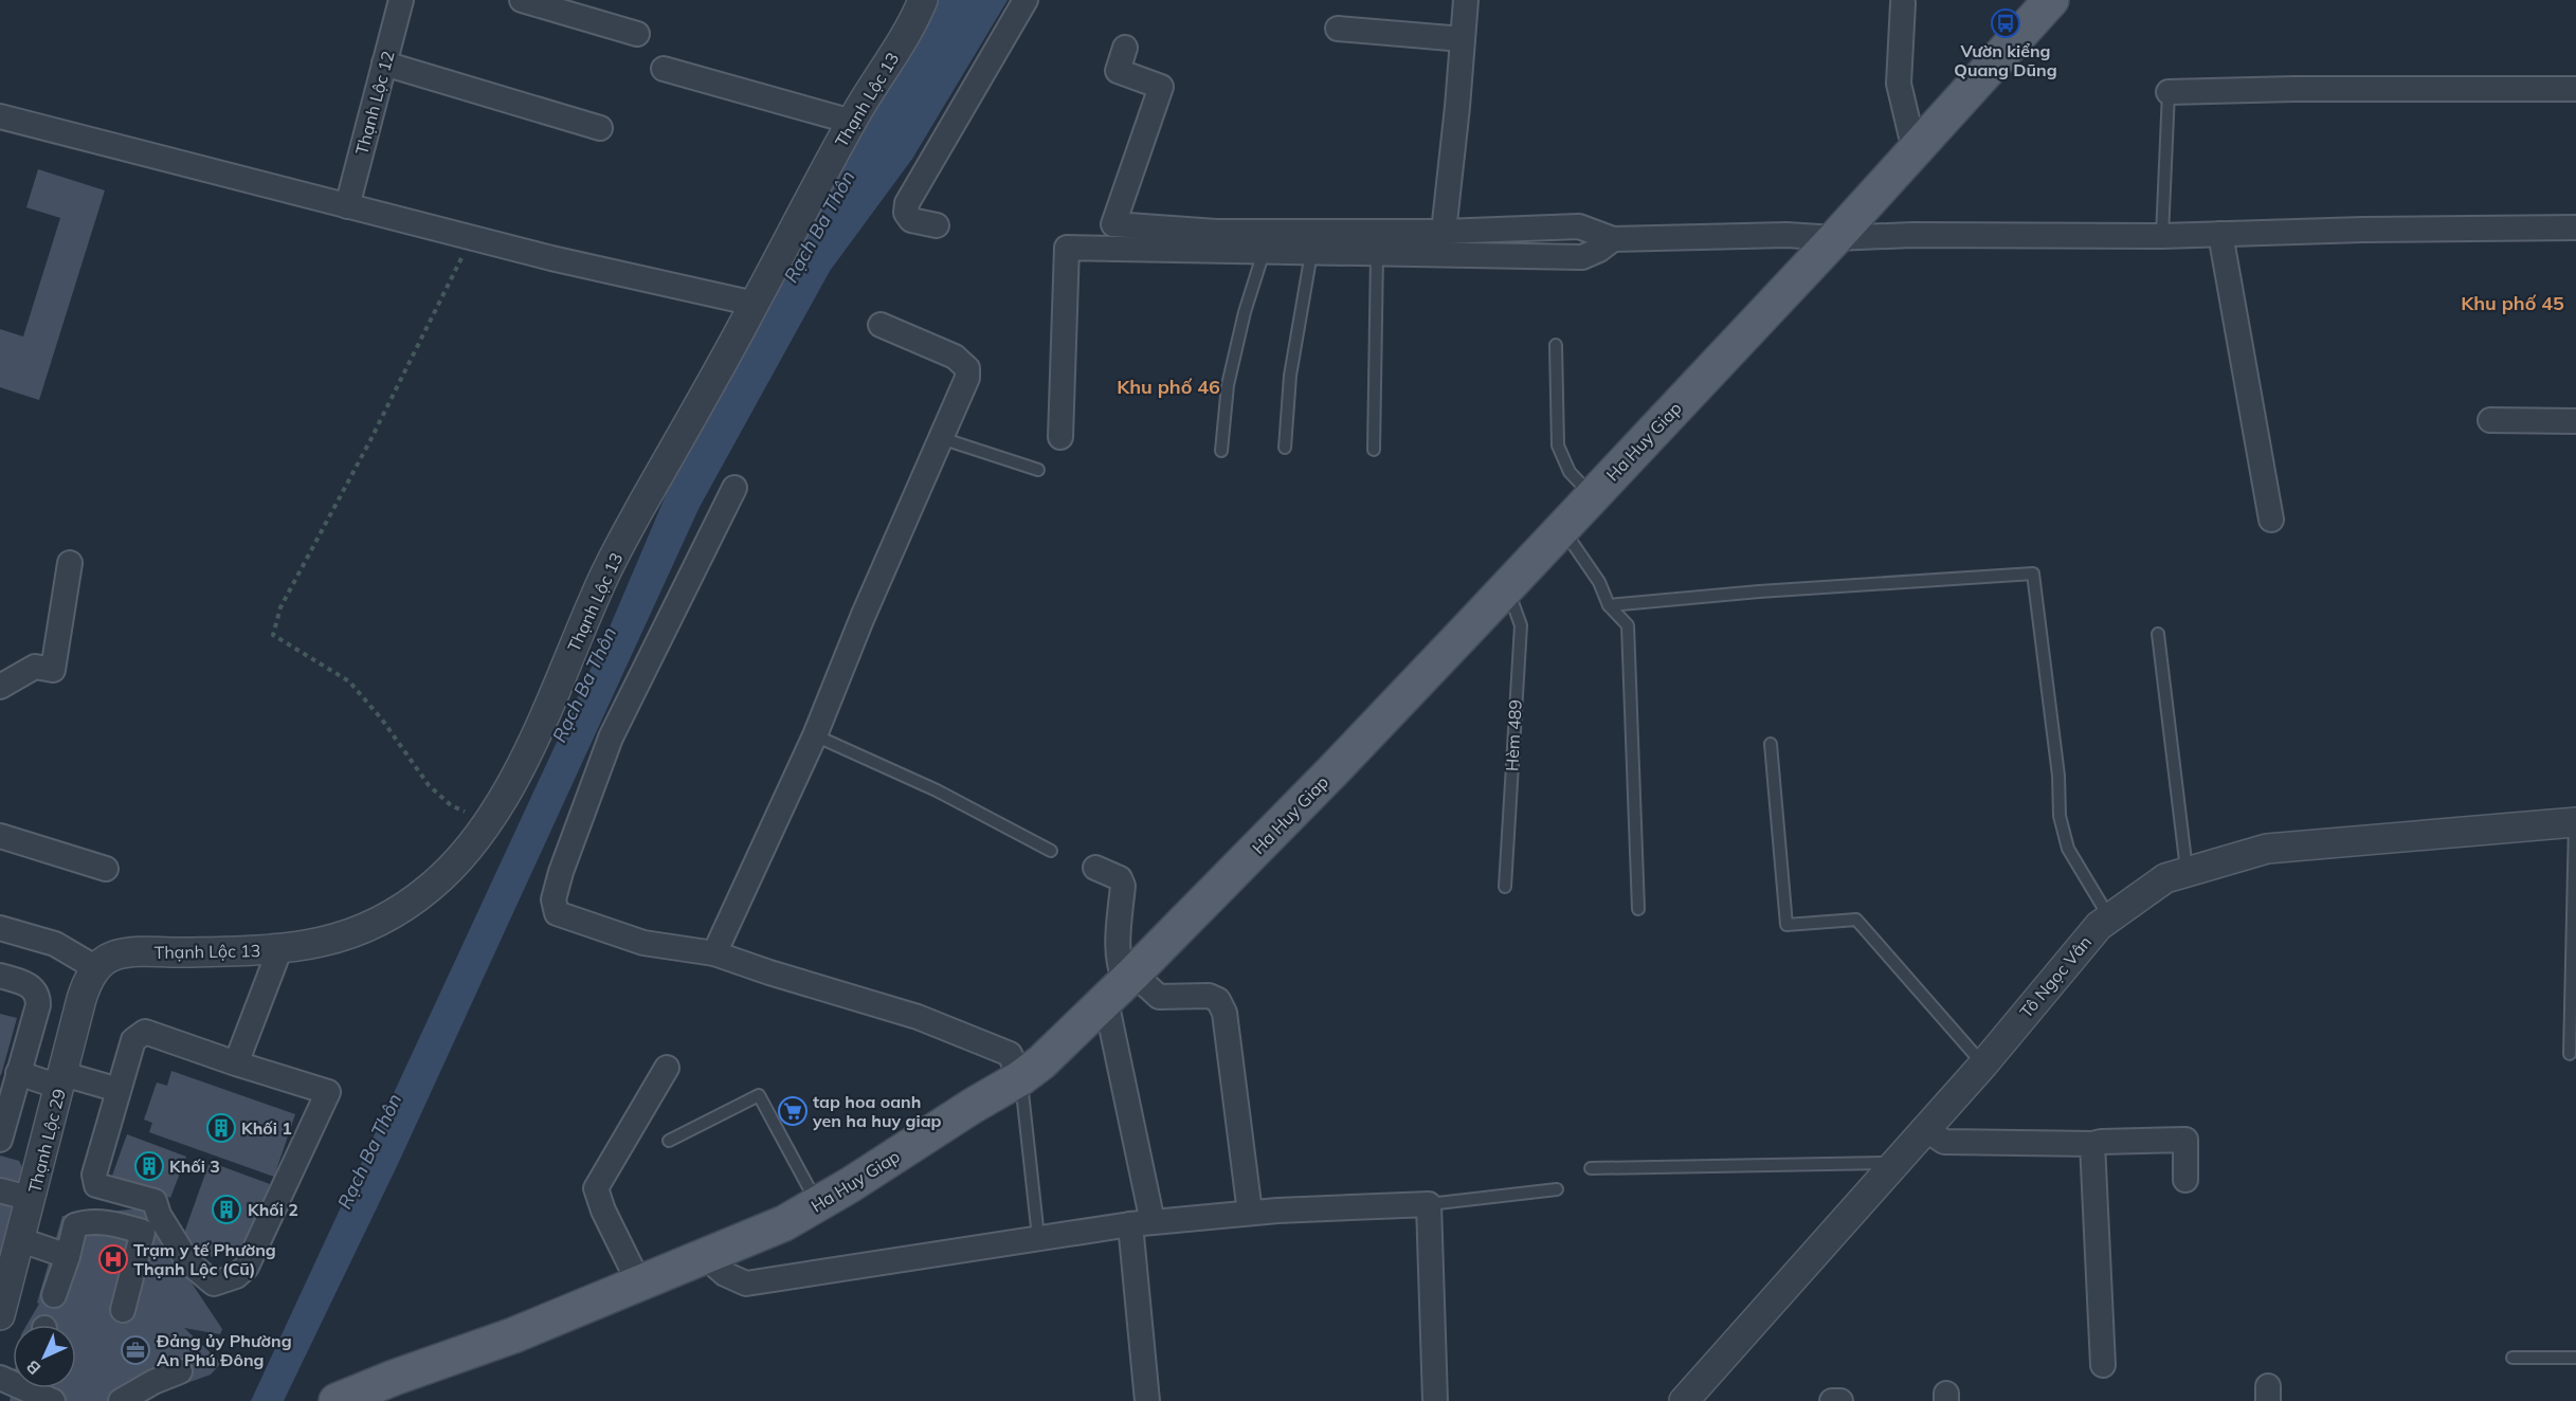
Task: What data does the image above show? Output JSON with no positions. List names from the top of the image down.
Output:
{
  "streets": {
    "main road": ["Ha Huy Giap"],
    "street": [
      "Thạnh Lộc 13",
      "Thạnh Lộc 12",
      "Tô Ngọc Vân",
      "Thạnh Lộc 29"
    ],
    "lane": ["Hèm 489"]
  },
  "crossings": [
    ["Thạnh Lộc 13", "Thạnh Lộc 29"],
    ["Ha Huy Giap", "Hèm 489"]
  ],
  "districts": ["Khu phố 45", "Khu phố 46"],
  "water": ["Rạch Ba Thôn"],
  "places": {
    "bus stop": ["Vườn kiểng Quang Dũng"],
    "supermarket": ["tap hoa oanh yen ha huy giap"],
    "building": ["Khối 1", "Khối 3", "Khối 2"],
    "hospital": ["Trạm y tế Phường Thạnh Lộc (Cũ)"],
    "office": ["Đảng ủy Phường An Phú Đông"]
  },
  "north": "bottom left"
}
